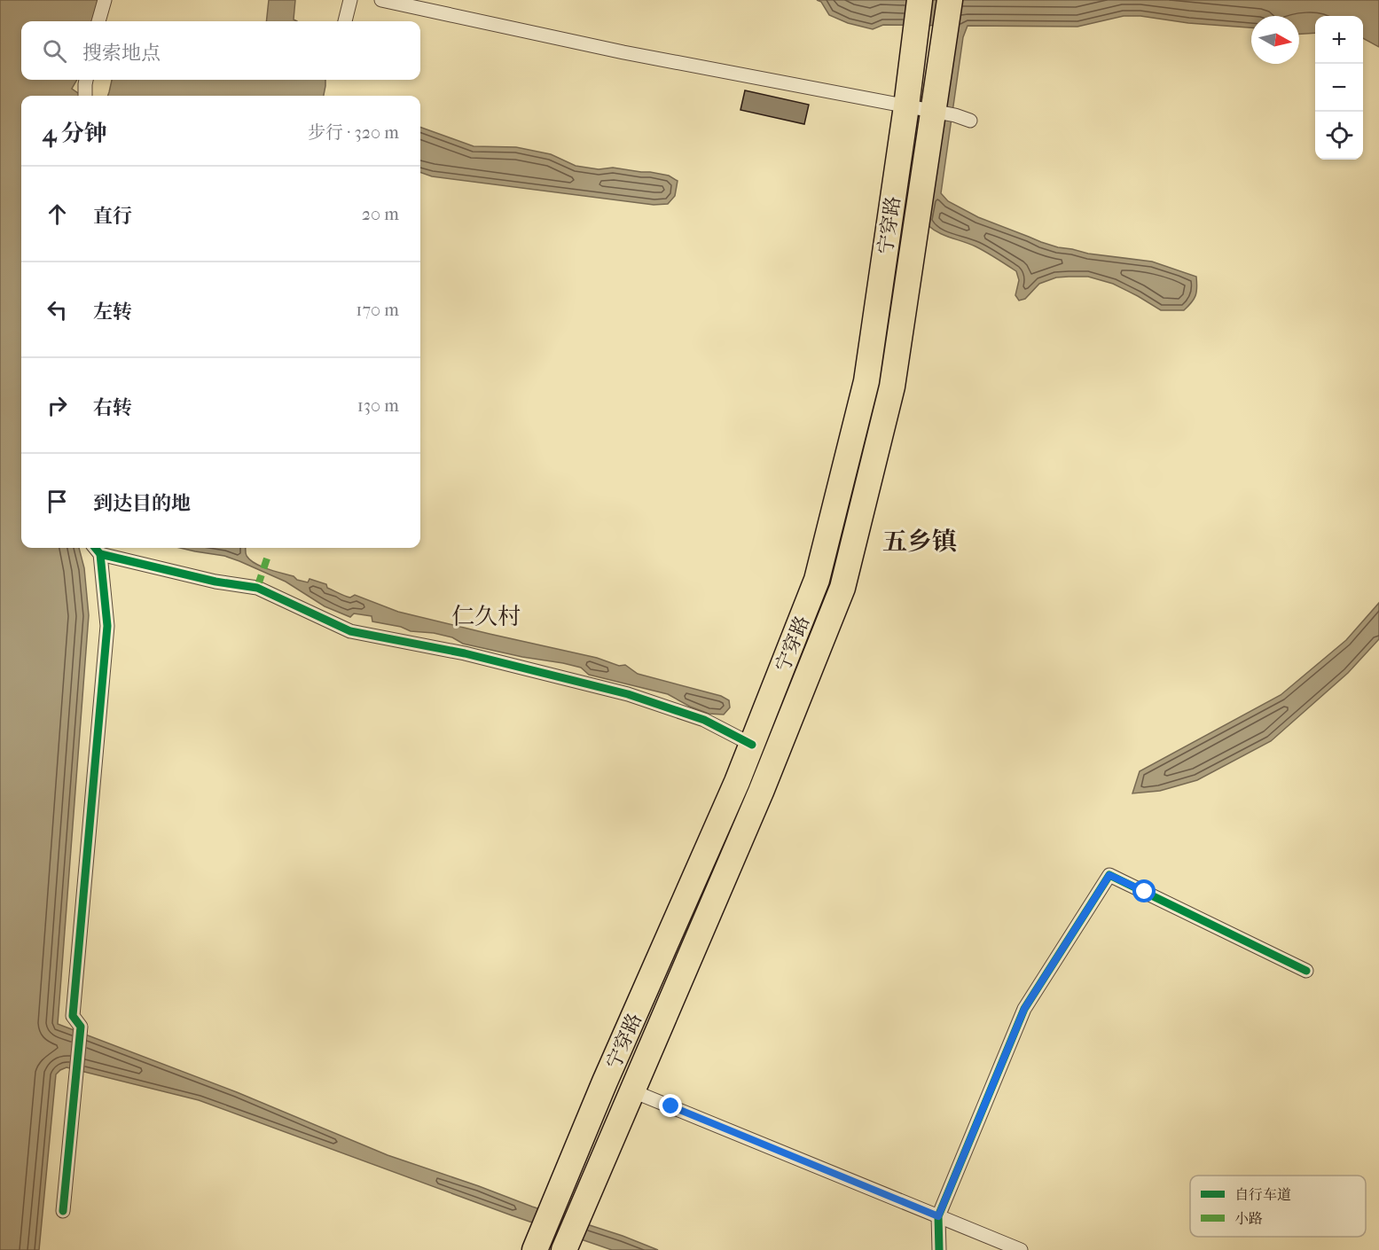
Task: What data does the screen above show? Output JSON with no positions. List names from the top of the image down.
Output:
{
  "streets": {
    "highway": ["宁穿路"]
  },
  "districts": ["五乡镇", "仁久村"],
  "legend": ["自行车道", "小路"],
  "north": "right",
  "page": {
    "map_buttons": ["+", "−"],
    "search": "搜索地点",
    "heading": ["4 分钟", "步行 · 320 m"],
    "list": [
      ["直行", "20 m"],
      ["左转", "170 m"],
      ["右转", "130 m"],
      "到达目的地"
    ]
  }
}
